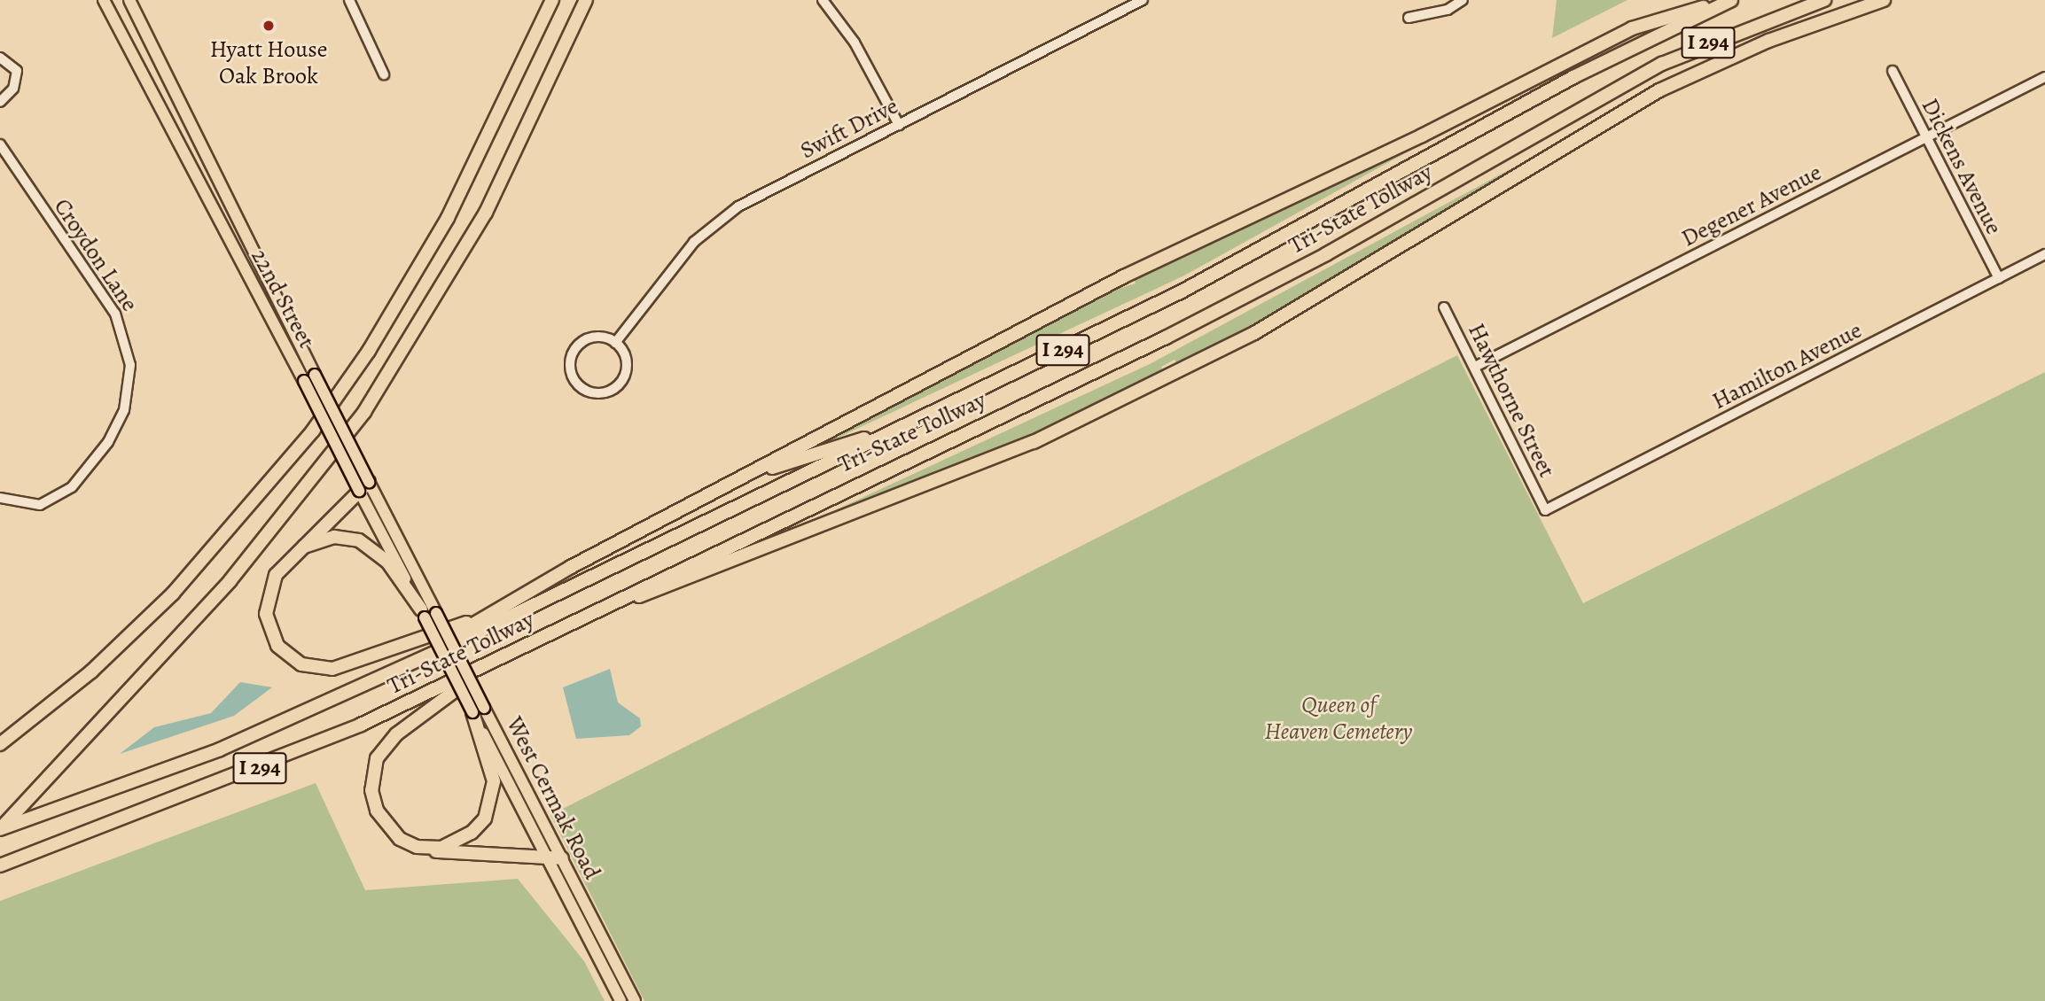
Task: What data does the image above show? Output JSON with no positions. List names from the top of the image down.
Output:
{
  "streets": {
    "highway": ["I 294", "Tri-State Tollway"],
    "main road": ["22nd Street", "West Cermak Road"],
    "street": [
      "Swift Drive",
      "Dickens Avenue",
      "Degener Avenue",
      "Croydon Lane",
      "Hamilton Avenue",
      "Hawthorne Street"
    ]
  },
  "crossings": [
    ["Dickens Avenue", "Degener Avenue"],
    ["Dickens Avenue", "Hamilton Avenue"],
    ["Degener Avenue", "Hawthorne Street"],
    ["22nd Street", "West Cermak Road"],
    ["Hamilton Avenue", "Hawthorne Street"]
  ],
  "parks": ["Queen of Heaven Cemetery"],
  "places": ["Hyatt House Oak Brook"]
}
